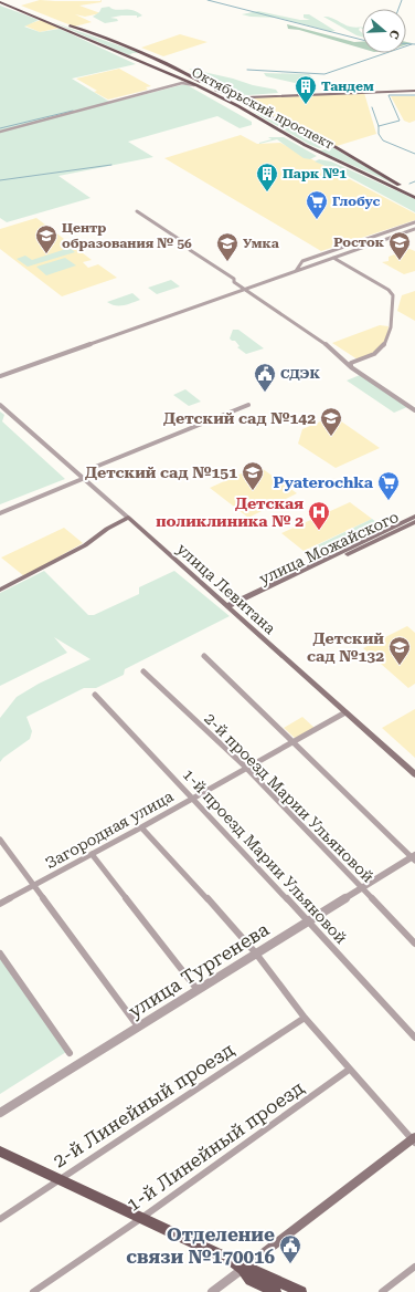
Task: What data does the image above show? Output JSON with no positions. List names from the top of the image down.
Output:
{
  "streets": {
    "main road": ["Октябрьский проспект", "улица Можайского", "улица Левитана"],
    "street": [
      "2-й проезд Марии Ульяновой",
      "Загородная улица",
      "1-й проезд Марии Ульяновой",
      "улица Тургенева",
      "2-й Линейный проезд",
      "1-й Линейный проезд"
    ]
  },
  "crossings": [
    ["улица Можайского", "улица Левитана"],
    ["улица Левитана", "Загородная улица"],
    ["2-й проезд Марии Ульяновой", "Загородная улица"],
    ["2-й проезд Марии Ульяновой", "улица Тургенева"],
    ["Загородная улица", "1-й проезд Марии Ульяновой"],
    ["1-й проезд Марии Ульяновой", "улица Тургенева"]
  ],
  "places": {
    "building": ["Тандем", "Парк №1"],
    "supermarket": ["Глобус", "Pyaterochka"],
    "school or university": [
      "Центр образования № 56",
      "Росток",
      "Умка",
      "Детский сад №142",
      "Детский сад №151",
      "Детский сад №132"
    ],
    "public building": ["СДЭК", "Отделение связи №170016"],
    "hospital": ["Детская поликлиника № 2"]
  },
  "north": "right"
}
